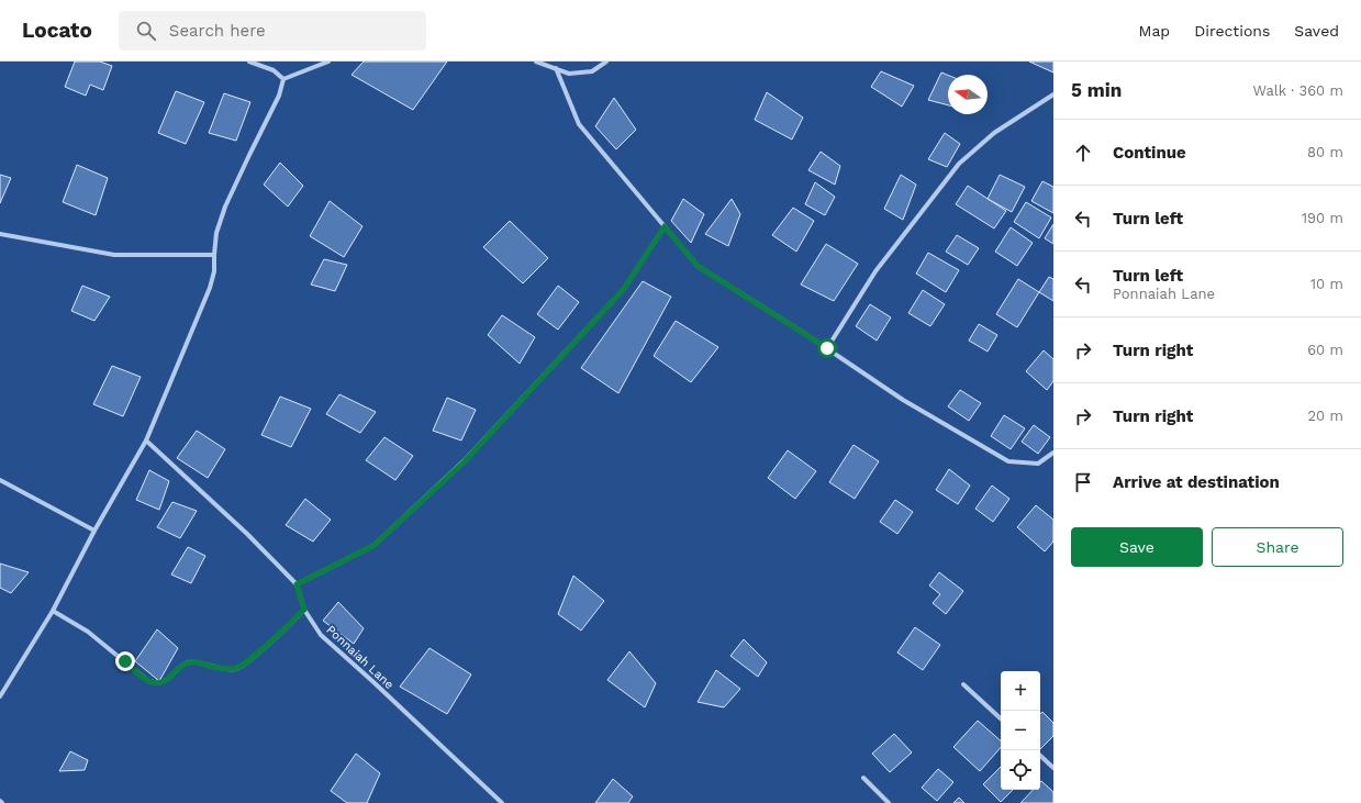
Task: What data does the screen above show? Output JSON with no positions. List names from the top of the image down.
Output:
{
  "streets": {
    "street": ["Ponnaiah Lane"]
  },
  "north": "left",
  "page": {
    "header": "Locato",
    "search": "Search here",
    "nav": ["Map", "Directions", "Saved"],
    "heading": ["5 min", "Walk · 360 m"],
    "list": [
      ["Continue", "80 m"],
      ["Turn left", "190 m"],
      ["Turn left", "Ponnaiah Lane", "10 m"],
      ["Turn right", "60 m"],
      ["Turn right", "20 m"],
      "Arrive at destination"
    ],
    "buttons": ["Save", "Share"],
    "map_buttons": ["+", "−"]
  }
}
